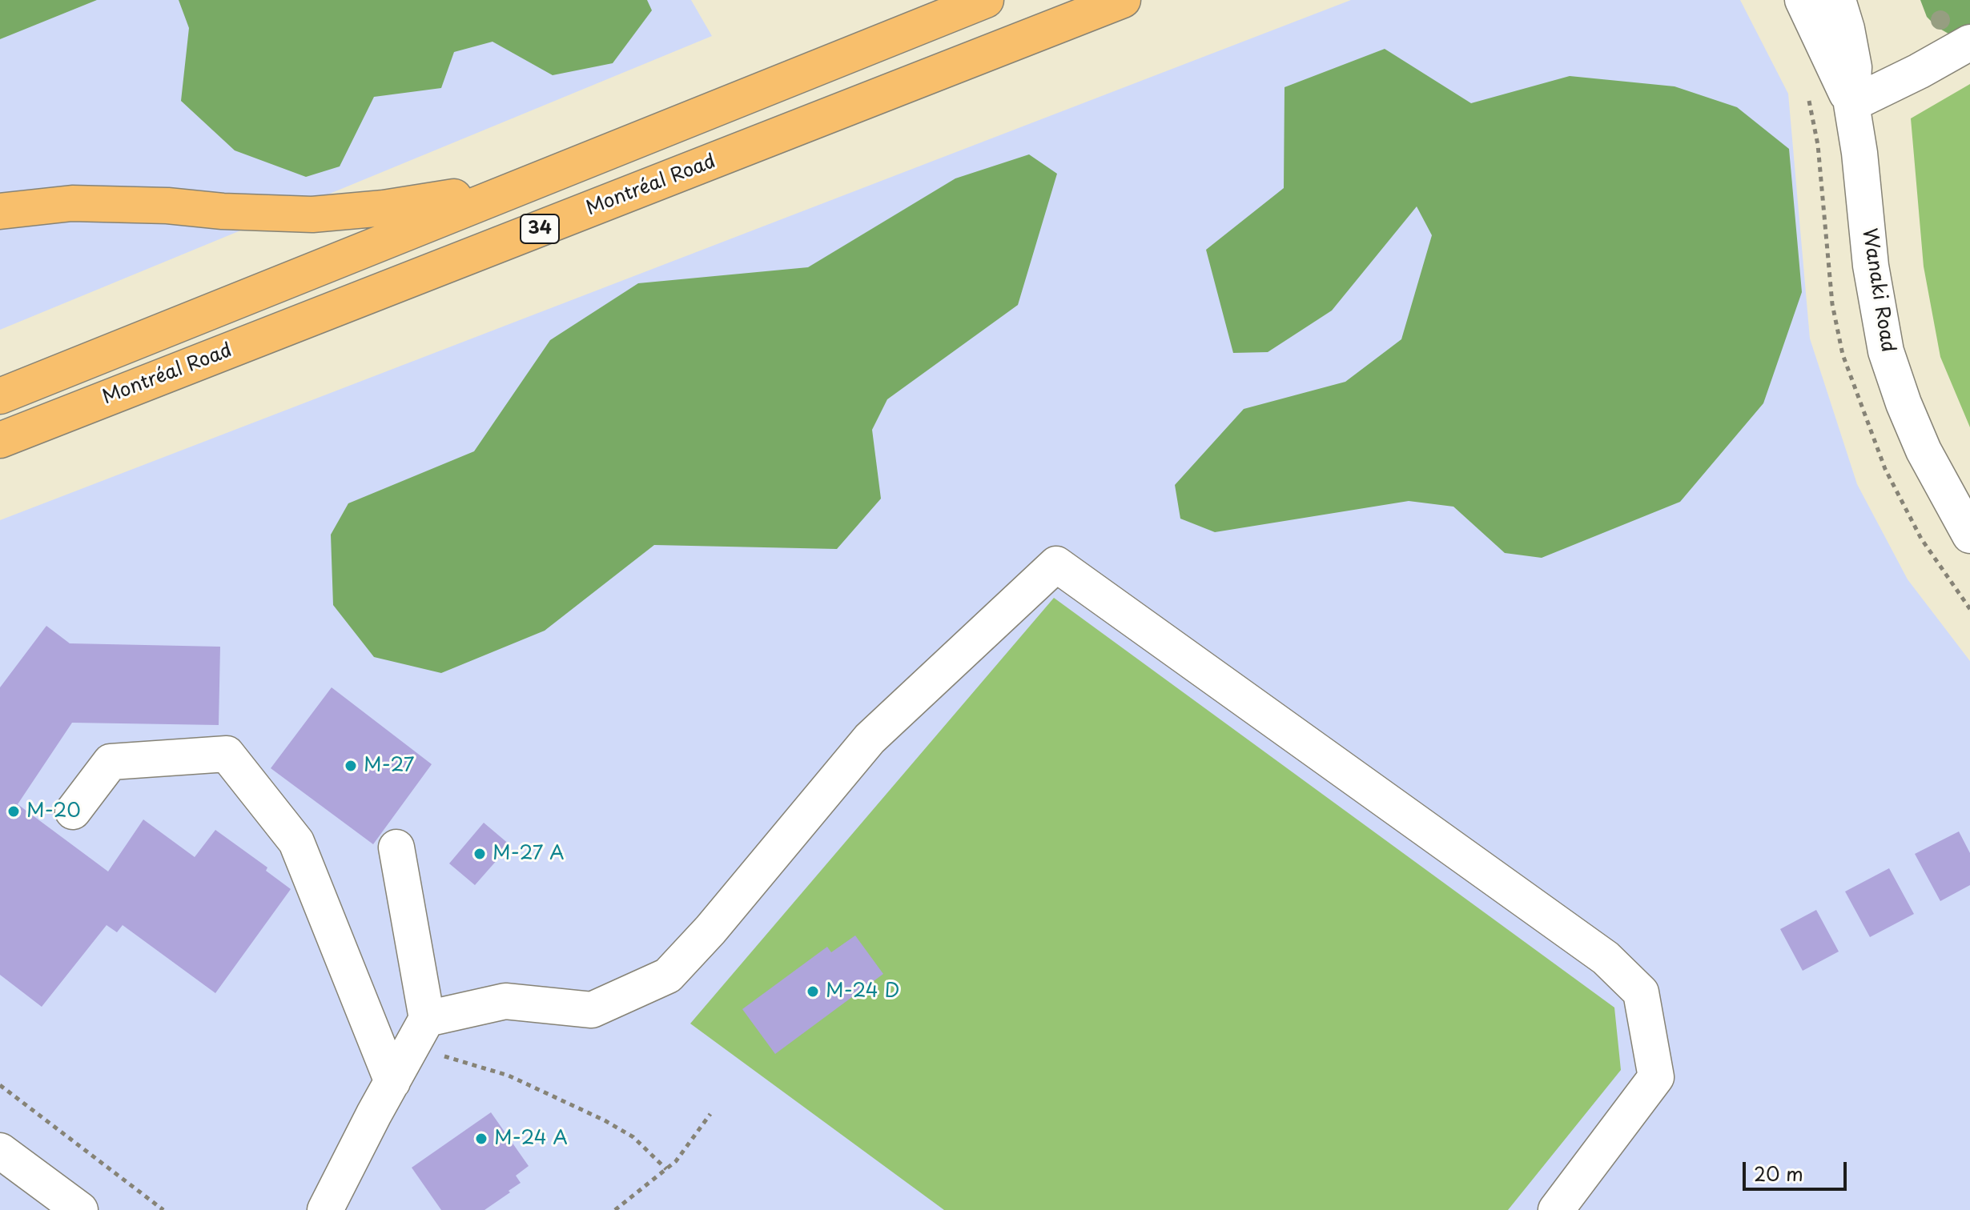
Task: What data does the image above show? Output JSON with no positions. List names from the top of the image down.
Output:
{
  "streets": {
    "main road": ["Montréal Road", "34"],
    "street": ["Wanaki Road"]
  },
  "places": [
    "M-27",
    "M-20",
    "M-27 A",
    "M-24 D",
    "M-24 A"
  ],
  "scale_bar": "20 m"
}
